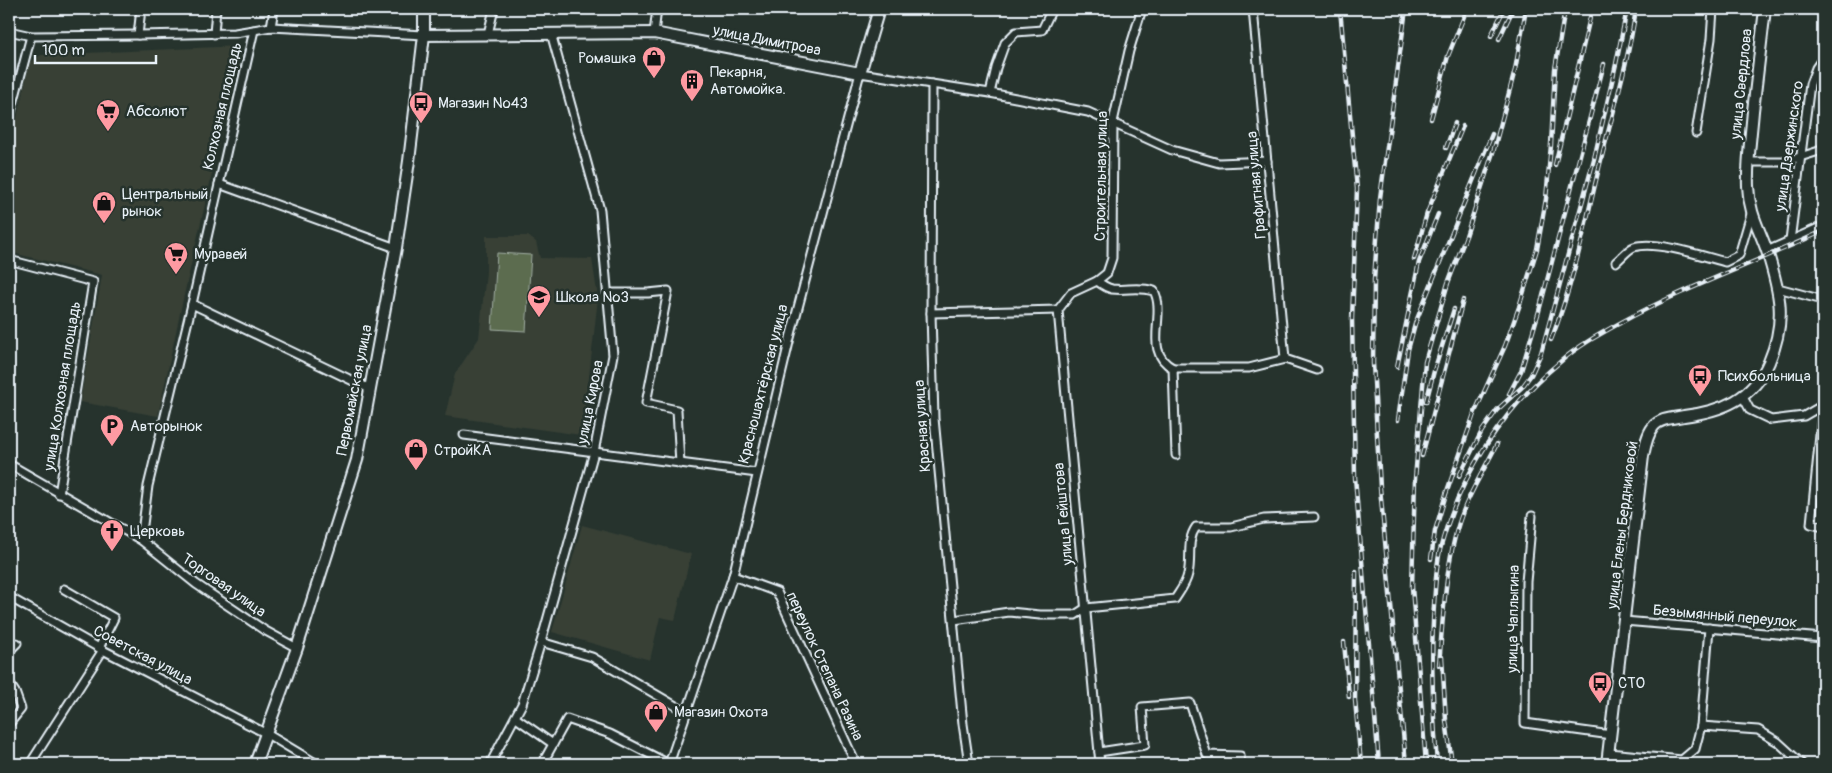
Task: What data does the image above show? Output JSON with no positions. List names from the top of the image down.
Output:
{
  "streets": {
    "street": [
      "улица Димитрова",
      "улица Свердлова",
      "Колхозная площадь",
      "улица Дзержинского",
      "Строительная улица",
      "Графитная улица",
      "Красношахтёрская улица",
      "улица Колхозная площадь",
      "Первомайская улица",
      "улица Кирова",
      "Красная улица",
      "улица Гейштова",
      "улица Елены Бердниковой",
      "Торговая улица",
      "Безымянный переулок",
      "улица Чаплыгина",
      "Советская улица",
      "переулок Степана Разина"
    ]
  },
  "crossings": [
    ["улица Димитрова", "Колхозная площадь"],
    ["улица Димитрова", "Строительная улица"],
    ["улица Димитрова", "Графитная улица"],
    ["улица Димитрова", "Красношахтёрская улица"],
    ["улица Димитрова", "Первомайская улица"],
    ["улица Димитрова", "улица Кирова"],
    ["улица Димитрова", "Красная улица"],
    ["улица Свердлова", "улица Елены Бердниковой"],
    ["Колхозная площадь", "Торговая улица"],
    ["Красношахтёрская улица", "переулок Степана Разина"],
    ["улица Колхозная площадь", "Торговая улица"],
    ["Первомайская улица", "Торговая улица"],
    ["Первомайская улица", "Советская улица"],
    ["улица Елены Бердниковой", "Безымянный переулок"],
    ["улица Елены Бердниковой", "улица Чаплыгина"]
  ],
  "places": {
    "shop": [
      "Ромашка",
      "Центральный рынок",
      "СтройКА",
      "Магазин Охота"
    ],
    "building": ["Пекарня, Автомойка."],
    "bus stop": ["Магазин №43", "Психбольница", "СТО"],
    "supermarket": ["Абсолют", "Муравей"],
    "school or university": ["Школа №3"],
    "parking": ["Авторынок"],
    "church": ["Церковь"]
  },
  "scale_bar": "100 m"
}
